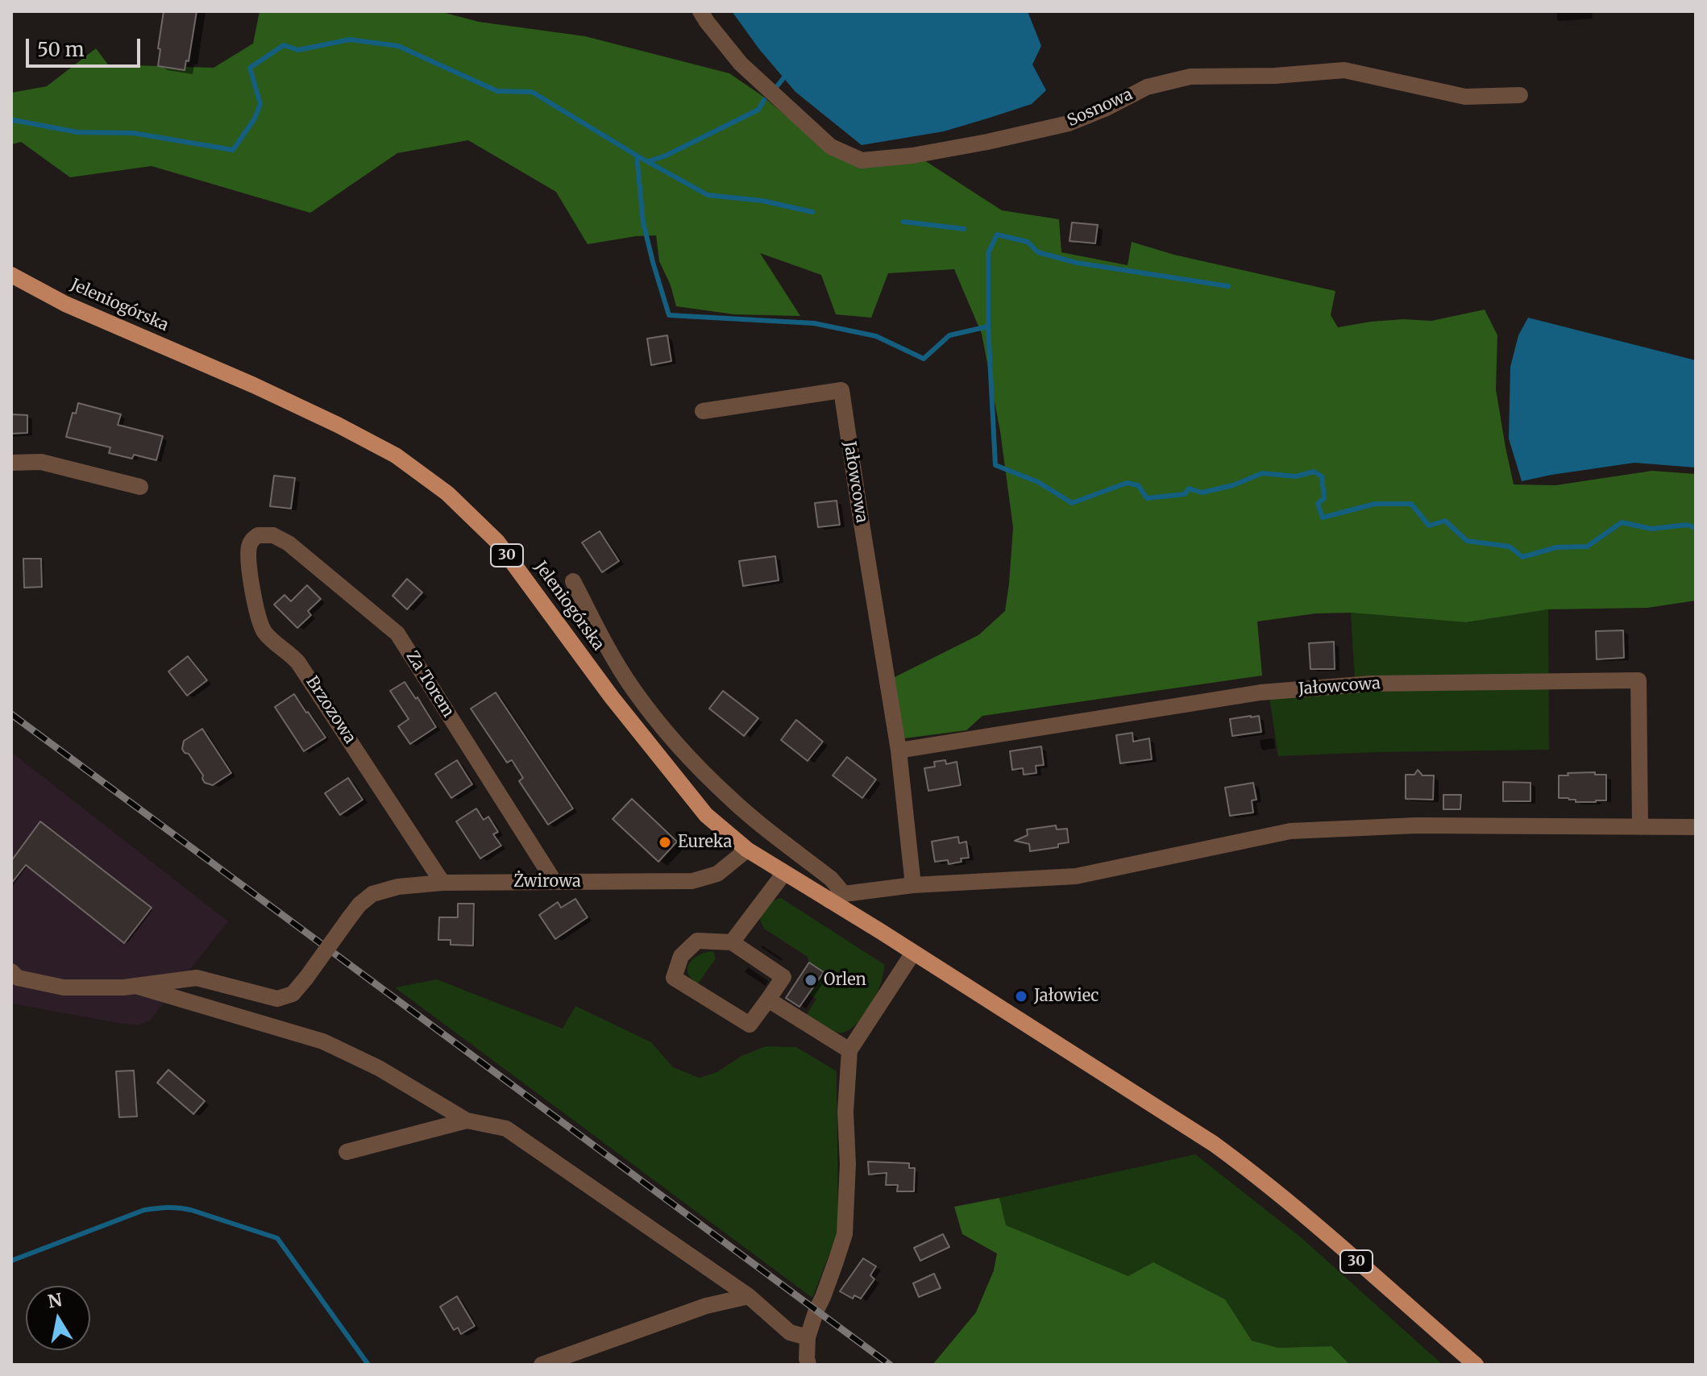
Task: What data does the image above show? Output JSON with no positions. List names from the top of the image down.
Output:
{
  "streets": {
    "main road": ["Jeleniogórska", "30"],
    "street": [
      "Sosnowa",
      "Jałowcowa",
      "Za Torem",
      "Brzozowa",
      "Żwirowa"
    ]
  },
  "crossings": [
    ["Jeleniogórska", "30"],
    ["Jeleniogórska", "Żwirowa"],
    ["Za Torem", "Brzozowa"],
    ["Za Torem", "Żwirowa"],
    ["Brzozowa", "Żwirowa"]
  ],
  "places": ["Eureka", "Orlen", "Jałowiec"],
  "scale_bar": "50 m",
  "north": "top"
}
